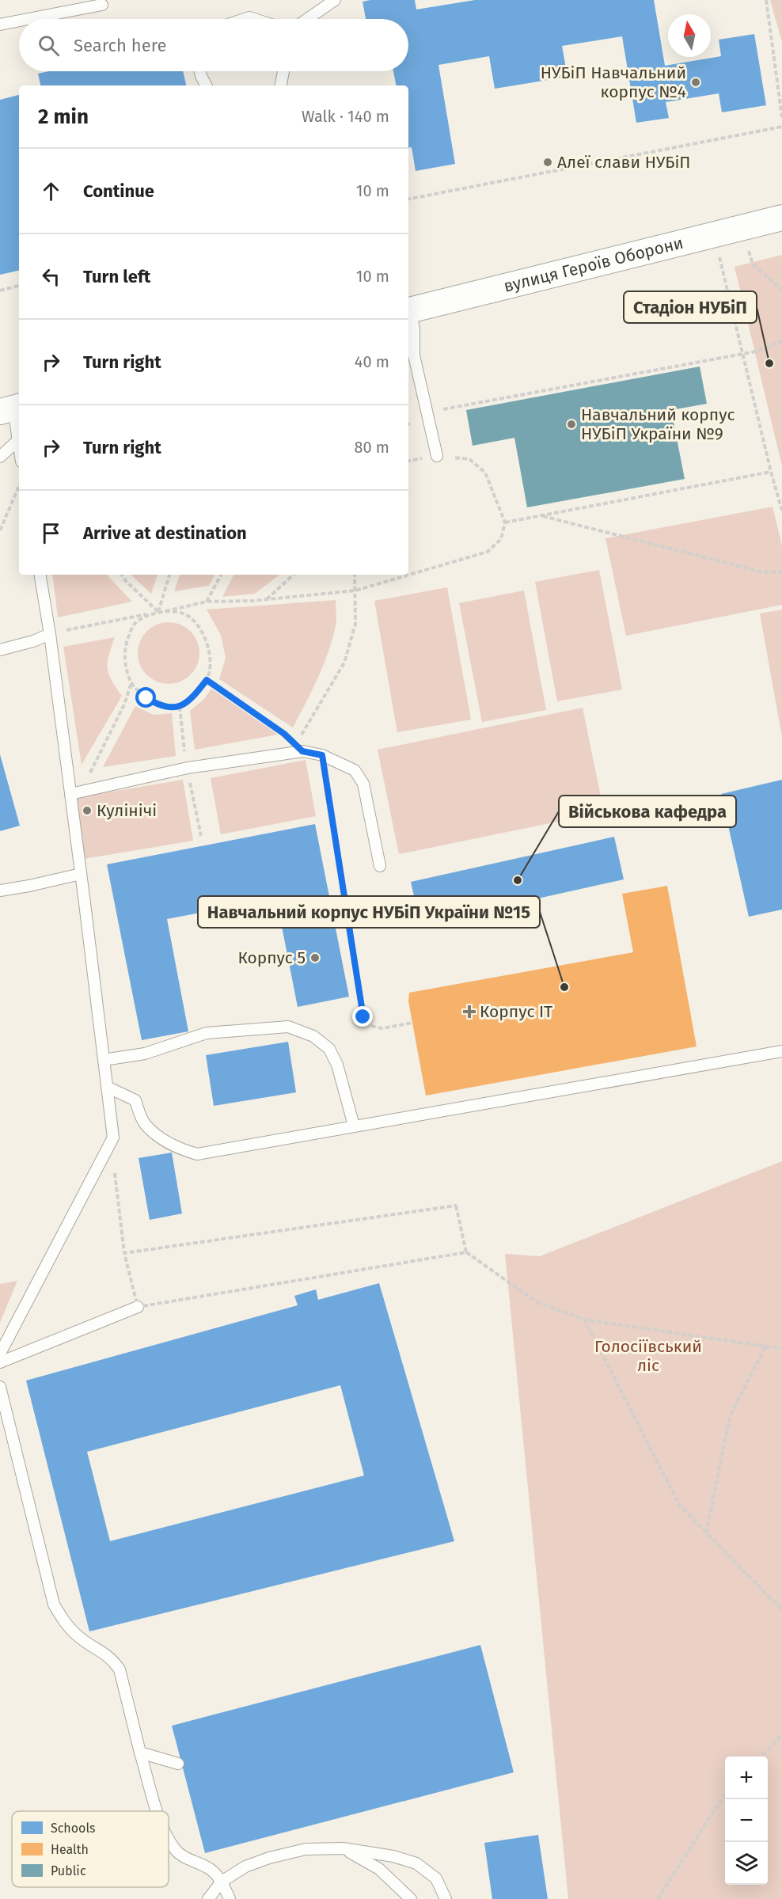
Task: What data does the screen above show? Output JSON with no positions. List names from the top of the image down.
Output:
{
  "streets": {
    "street": ["вулиця Героїв Оборони"]
  },
  "parks": ["Голосіївський ліс"],
  "places": {
    "other": [
      "НУБіП Навчальний корпус №4",
      "Алеї слави НУБіП",
      "Стадіон НУБіП",
      "Навчальний корпус НУБіП України №9",
      "Кулінічі",
      "Військова кафедра",
      "Корпус 5",
      "Навчальний корпус НУБіП України №15"
    ],
    "health": ["Корпус ІТ"]
  },
  "legend": ["Schools", "Health", "Public"],
  "north": "top",
  "page": {
    "search": "Search here",
    "heading": ["2 min", "Walk · 140 m"],
    "list": [
      ["Continue", "10 m"],
      ["Turn left", "10 m"],
      ["Turn right", "40 m"],
      ["Turn right", "80 m"],
      "Arrive at destination"
    ],
    "map_buttons": ["+", "−"]
  }
}
